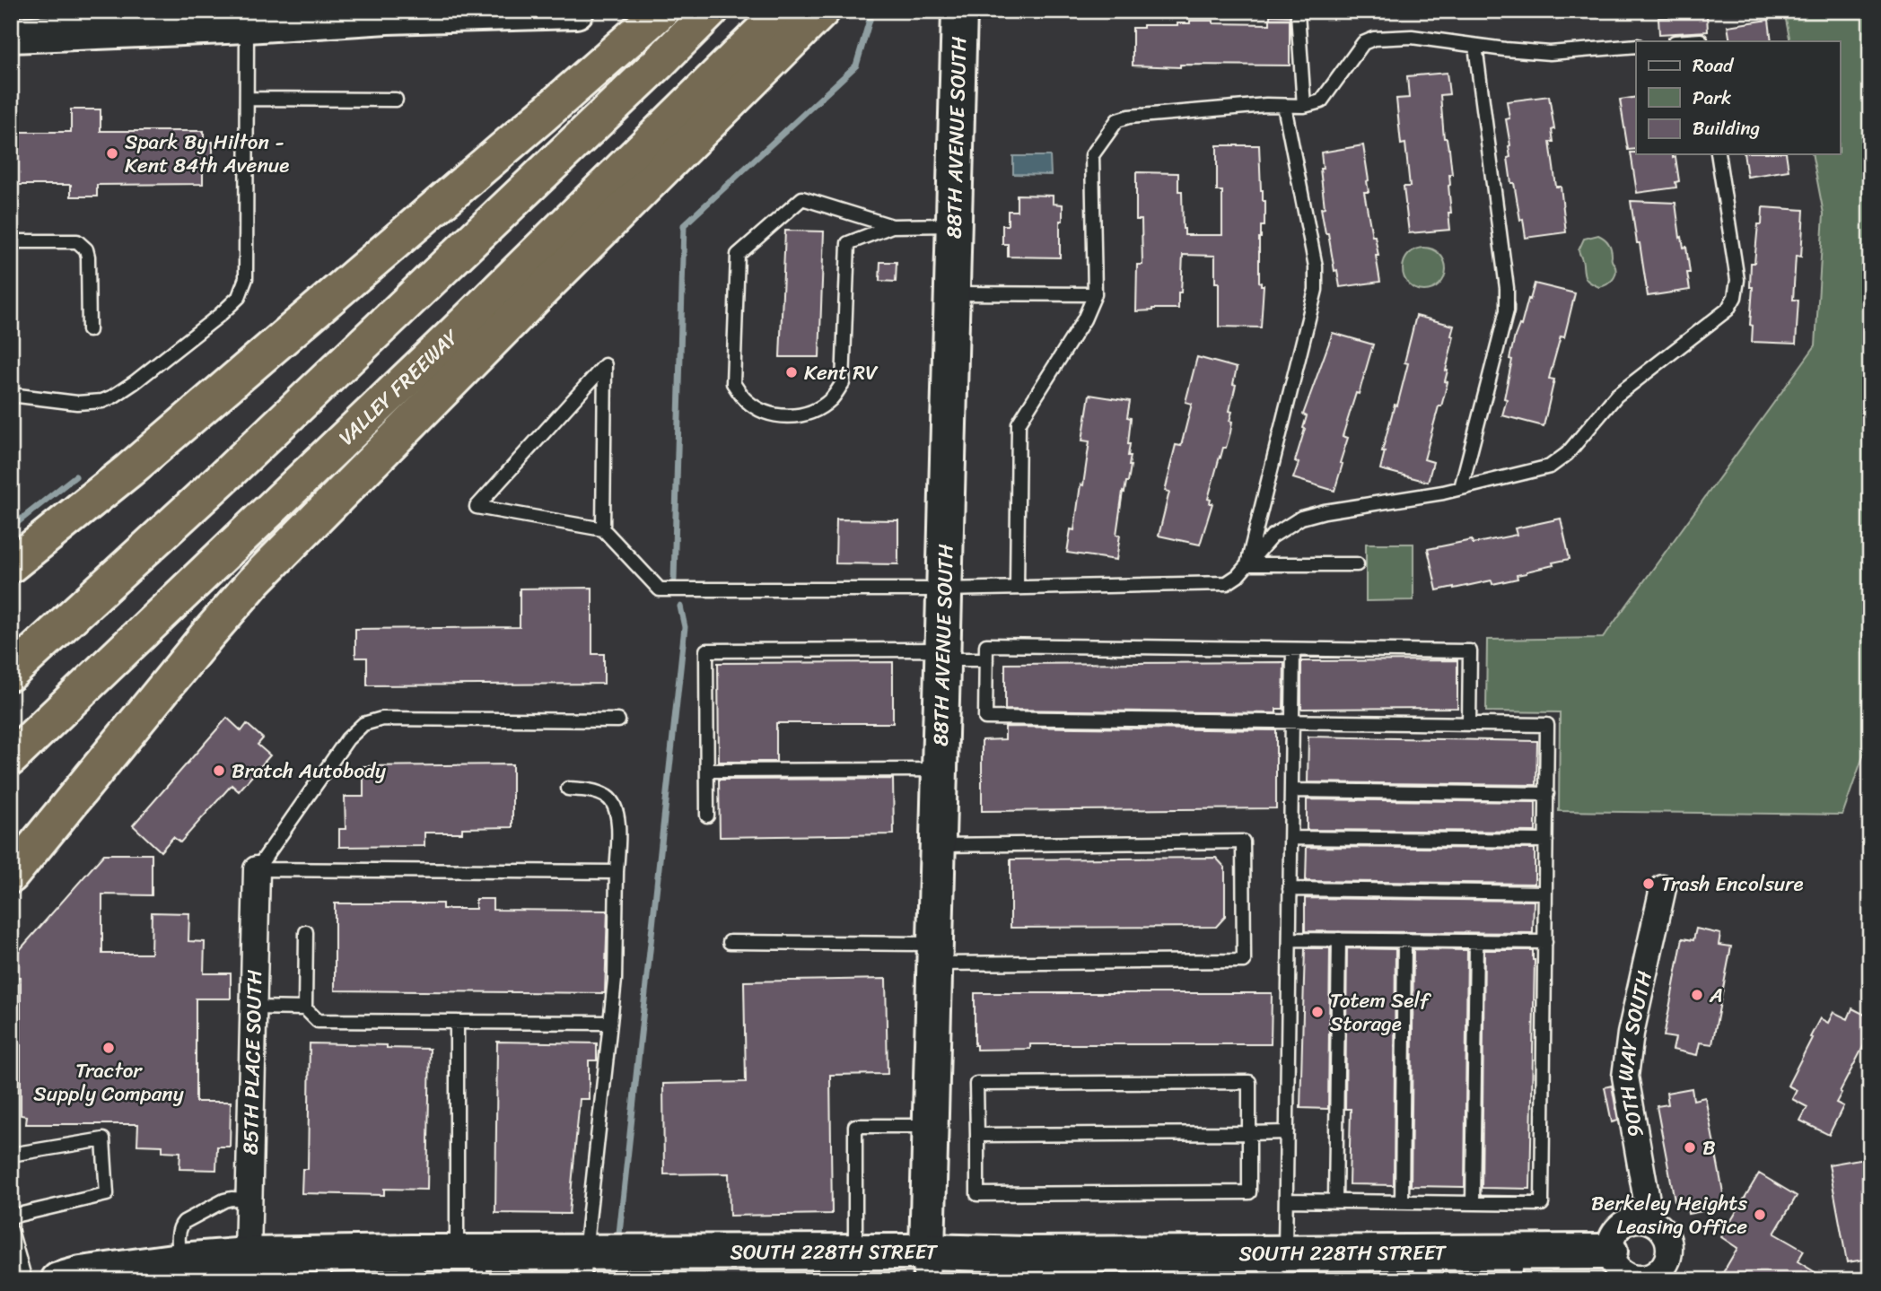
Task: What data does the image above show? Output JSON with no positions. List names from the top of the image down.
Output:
{
  "streets": {
    "highway": ["VALLEY FREEWAY"],
    "street": [
      "88TH AVENUE SOUTH",
      "90TH WAY SOUTH",
      "85TH PLACE SOUTH",
      "SOUTH 228TH STREET"
    ]
  },
  "crossings": [
    ["88TH AVENUE SOUTH", "SOUTH 228TH STREET"],
    ["90TH WAY SOUTH", "SOUTH 228TH STREET"],
    ["85TH PLACE SOUTH", "SOUTH 228TH STREET"]
  ],
  "places": [
    "Spark By Hilton - Kent 84th Avenue",
    "Kent RV",
    "Bratch Autobody",
    "Trash Encolsure",
    "A",
    "Totem Self Storage",
    "Tractor Supply Company",
    "B",
    "Berkeley Heights Leasing Office"
  ],
  "legend": ["Road", "Park", "Building"]
}
